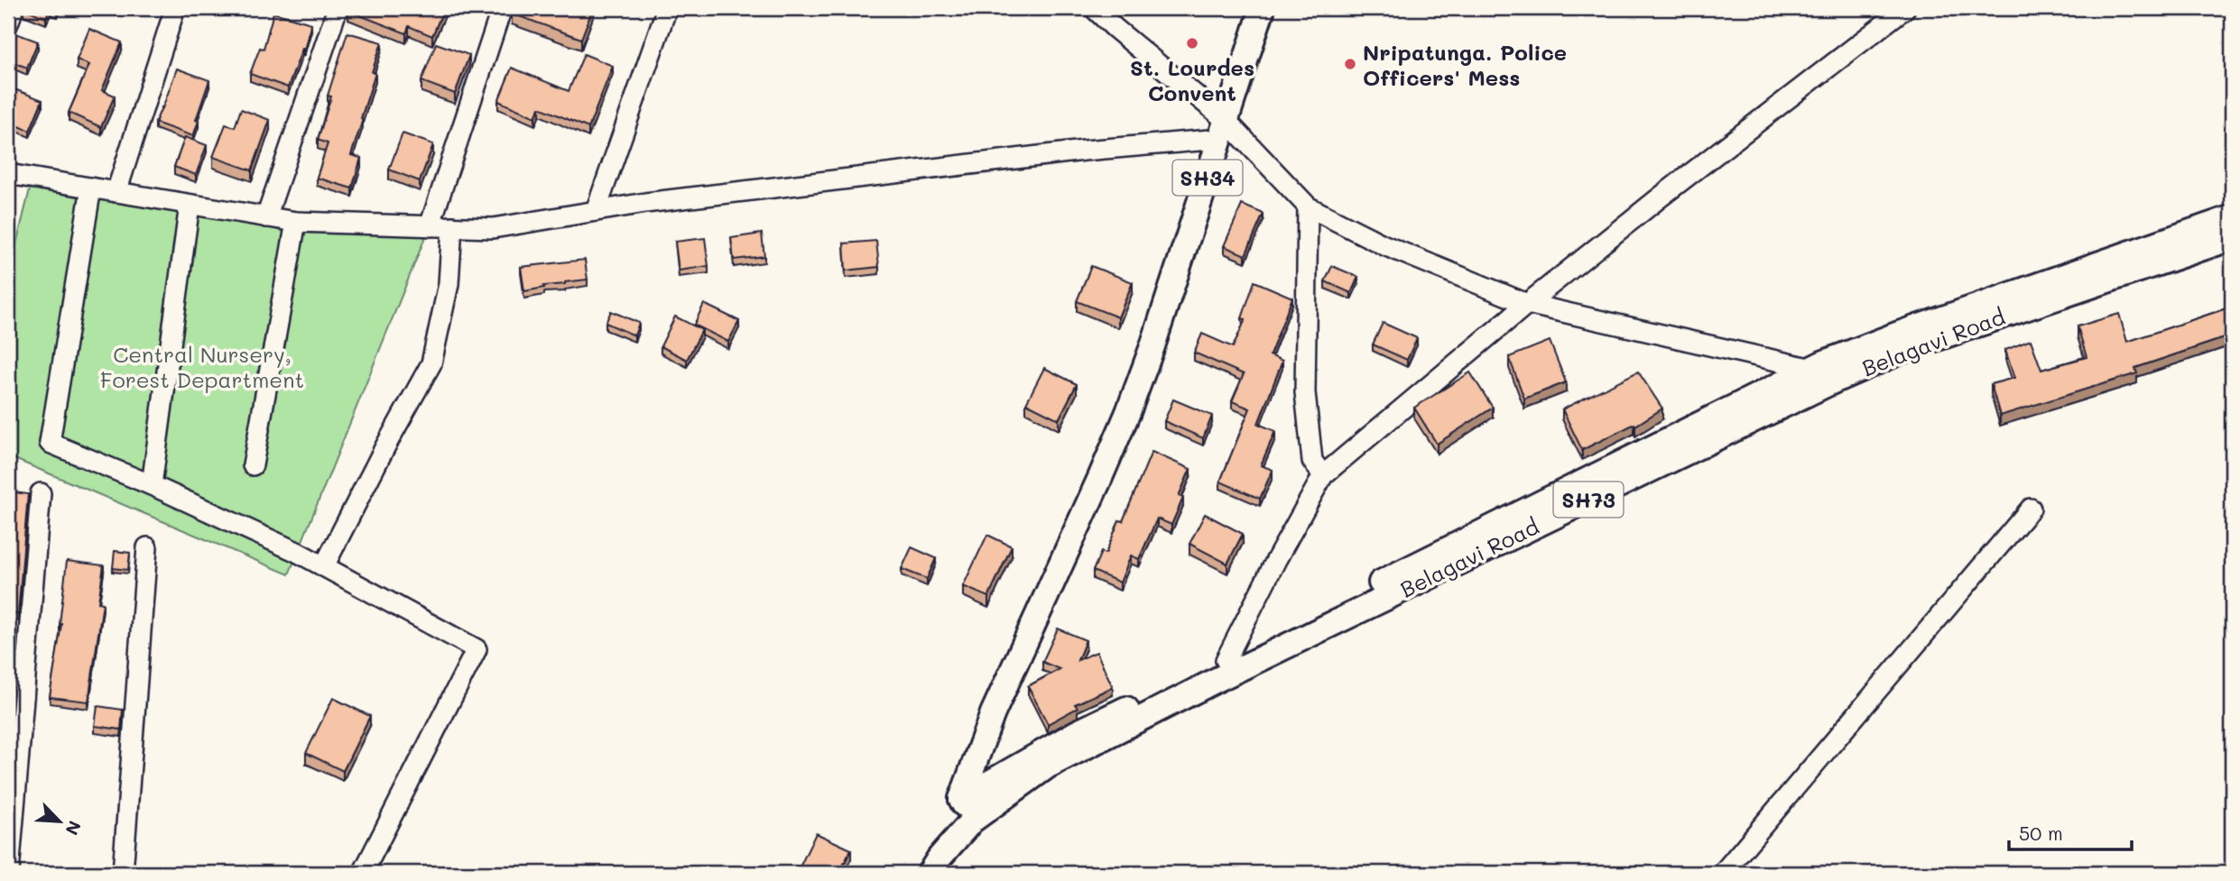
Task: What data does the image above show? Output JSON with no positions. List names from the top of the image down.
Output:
{
  "streets": {
    "main road": ["SH34", "Belagavi Road", "SH73"]
  },
  "crossings": [
    ["SH34", "Belagavi Road"],
    ["SH34", "SH73"],
    ["Belagavi Road", "SH73"]
  ],
  "parks": ["Central Nursery, Forest Department"],
  "places": ["St. Lourdes Convent", "Nripatunga. Police Officers' Mess"],
  "scale_bar": "50 m",
  "north": "bottom right"
}
